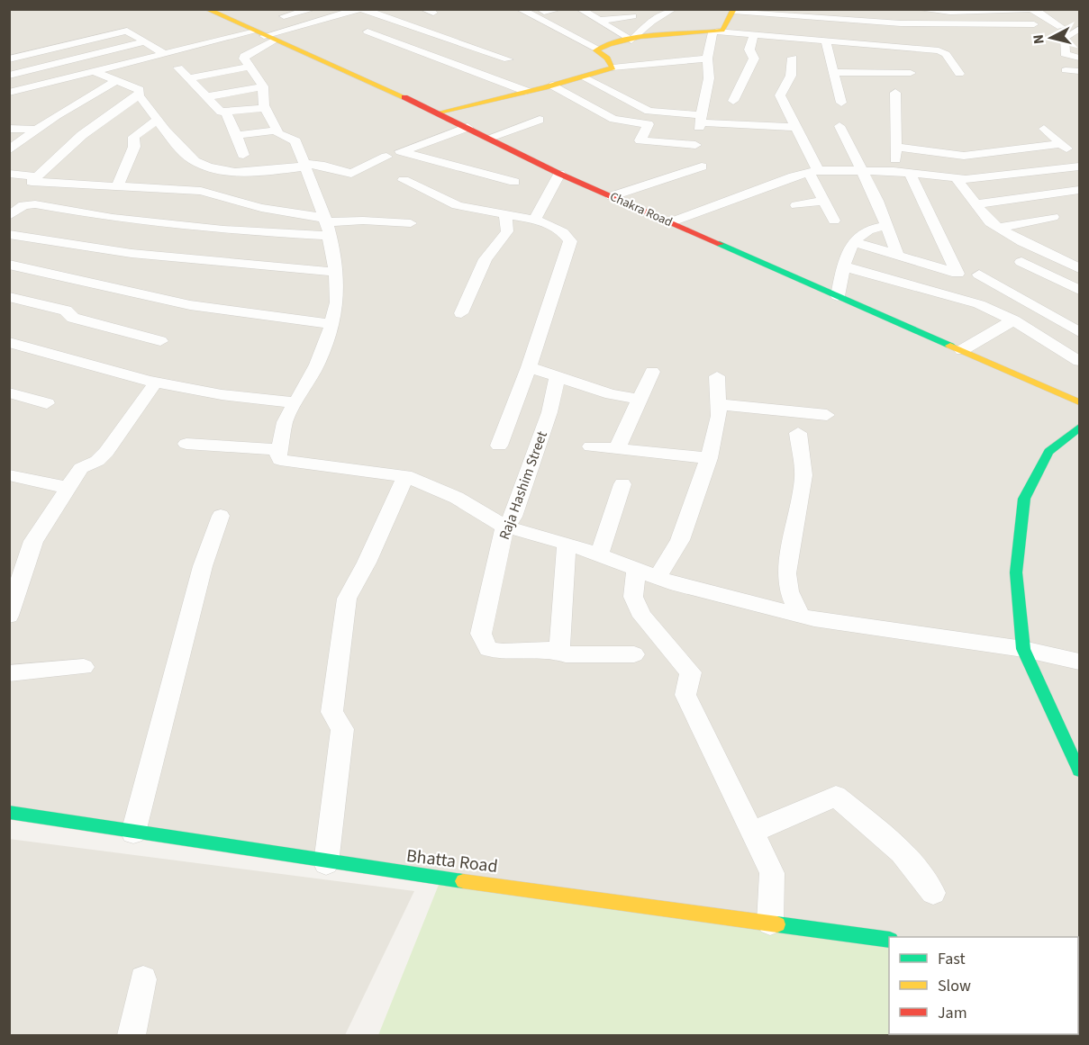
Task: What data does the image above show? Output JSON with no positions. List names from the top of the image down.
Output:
{
  "streets": {
    "main road": ["Chakra Road", "Bhatta Road"],
    "street": ["Raja Hashim Street"]
  },
  "legend": ["Fast", "Slow", "Jam"],
  "north": "left"
}
